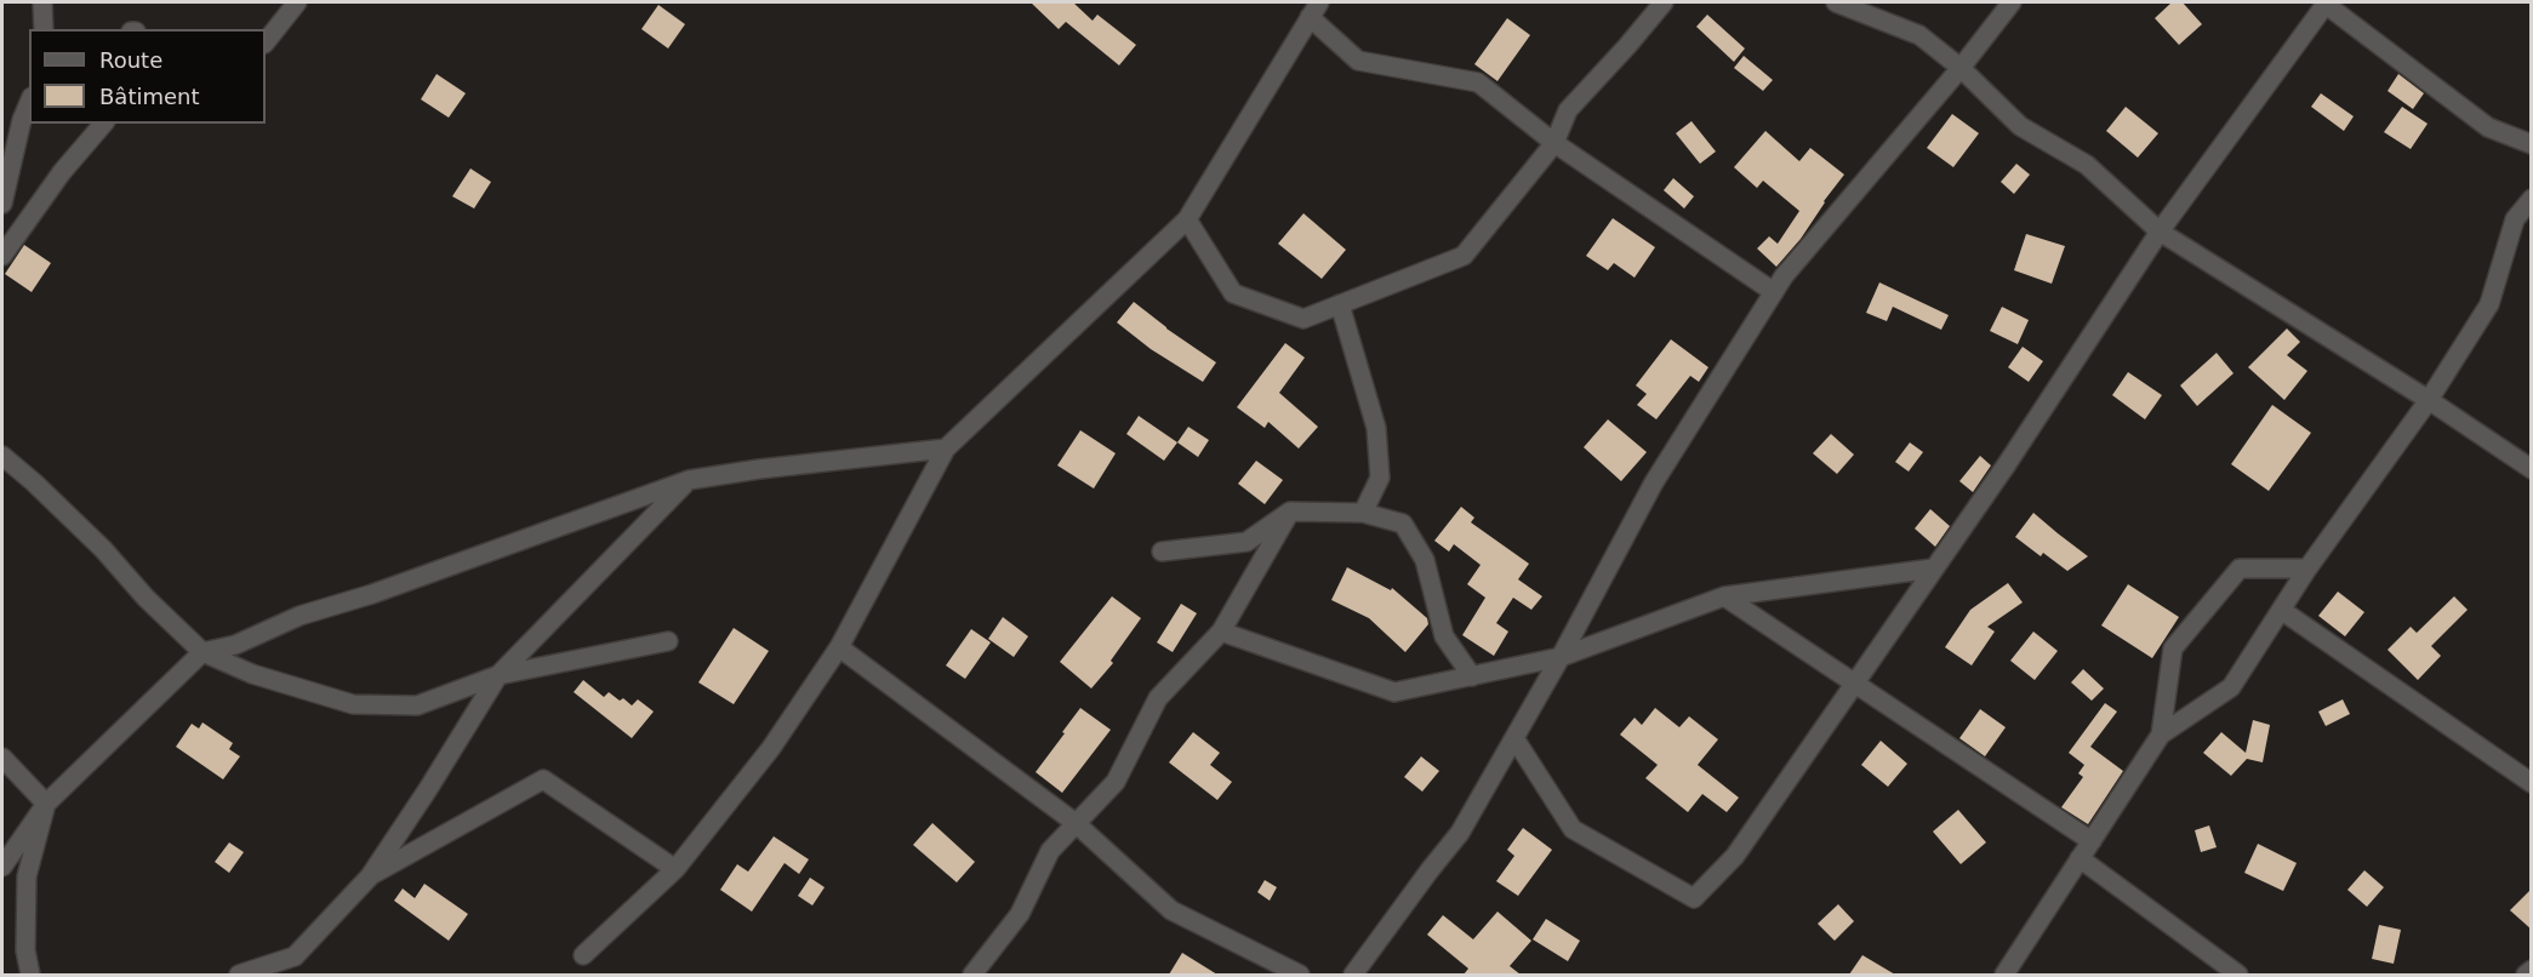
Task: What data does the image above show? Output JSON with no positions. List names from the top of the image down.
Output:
{
  "legend": ["Route", "Bâtiment"]
}
